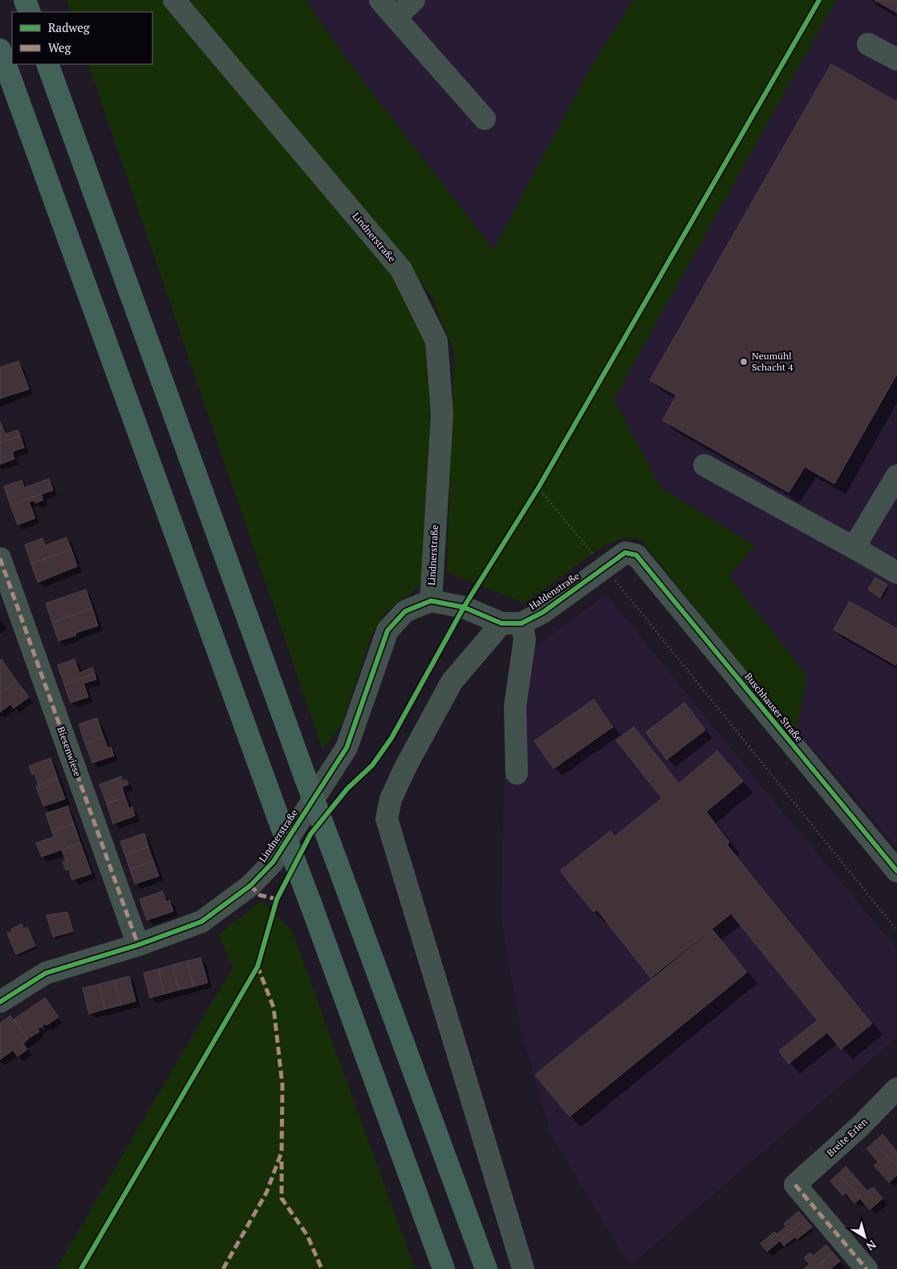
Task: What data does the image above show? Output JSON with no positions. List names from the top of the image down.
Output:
{
  "streets": {
    "street": [
      "Lindnerstraße",
      "Haldenstraße",
      "Buschhauser Straße",
      "Biesenwiese",
      "Breite Erlen"
    ]
  },
  "crossings": [
    ["Lindnerstraße", "Biesenwiese"],
    ["Haldenstraße", "Buschhauser Straße"]
  ],
  "places": ["Neumühl Schacht 4"],
  "legend": ["Radweg", "Weg"],
  "north": "bottom right"
}
